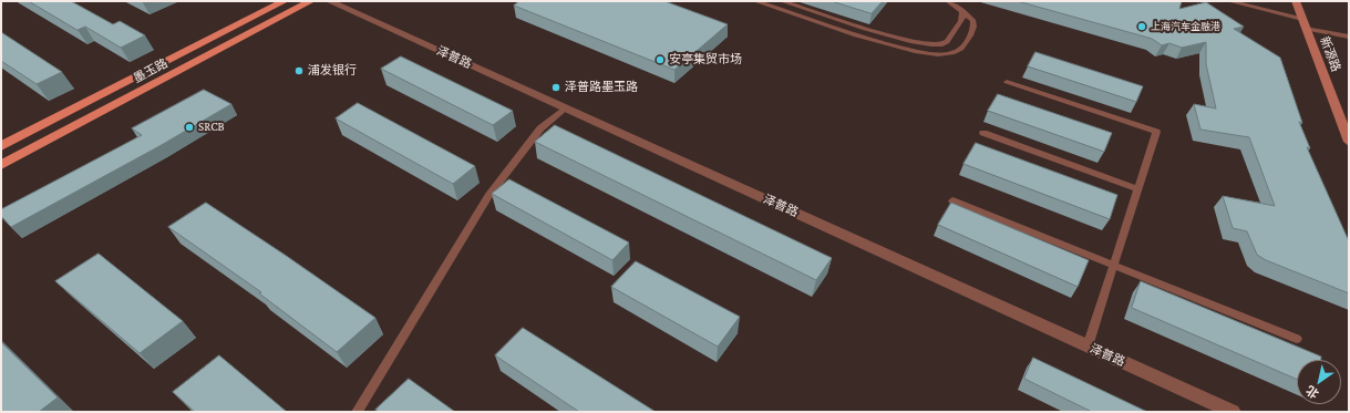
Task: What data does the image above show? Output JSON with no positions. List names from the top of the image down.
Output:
{
  "streets": {
    "main road": ["墨玉路"],
    "street": ["新源路", "泽普路"]
  },
  "places": [
    "上海汽车金融港",
    "安亭集贸市场",
    "浦发银行",
    "泽普路墨玉路",
    "SRCB"
  ],
  "north": "bottom left"
}
